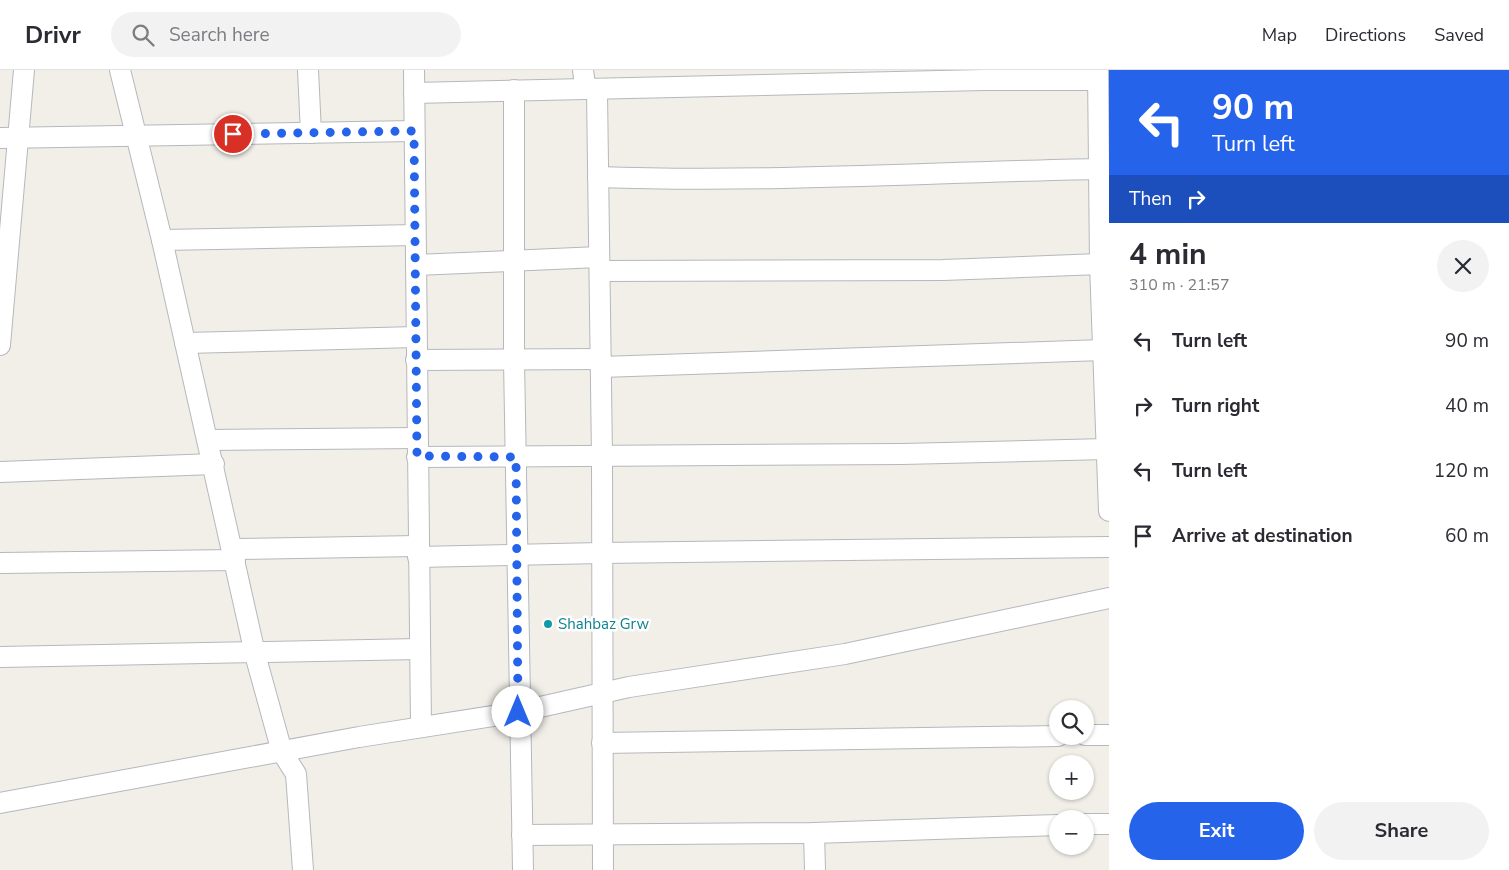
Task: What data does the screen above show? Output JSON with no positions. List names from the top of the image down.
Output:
{
  "places": ["Shahbaz Grw"],
  "page": {
    "header": "Drivr",
    "search": "Search here",
    "nav": ["Map", "Directions", "Saved"],
    "turn": ["90 m", "Turn left"],
    "then": "Then",
    "heading": ["4 min", "310 m · 21:57"],
    "list": [
      {
        "name": "Turn left",
        "value": "90 m"
      },
      {
        "name": "Turn right",
        "value": "40 m"
      },
      {
        "name": "Turn left",
        "value": "120 m"
      },
      {
        "name": "Arrive at destination",
        "value": "60 m"
      }
    ],
    "map_buttons": ["+", "−"],
    "buttons": ["Exit", "Share"]
  }
}
